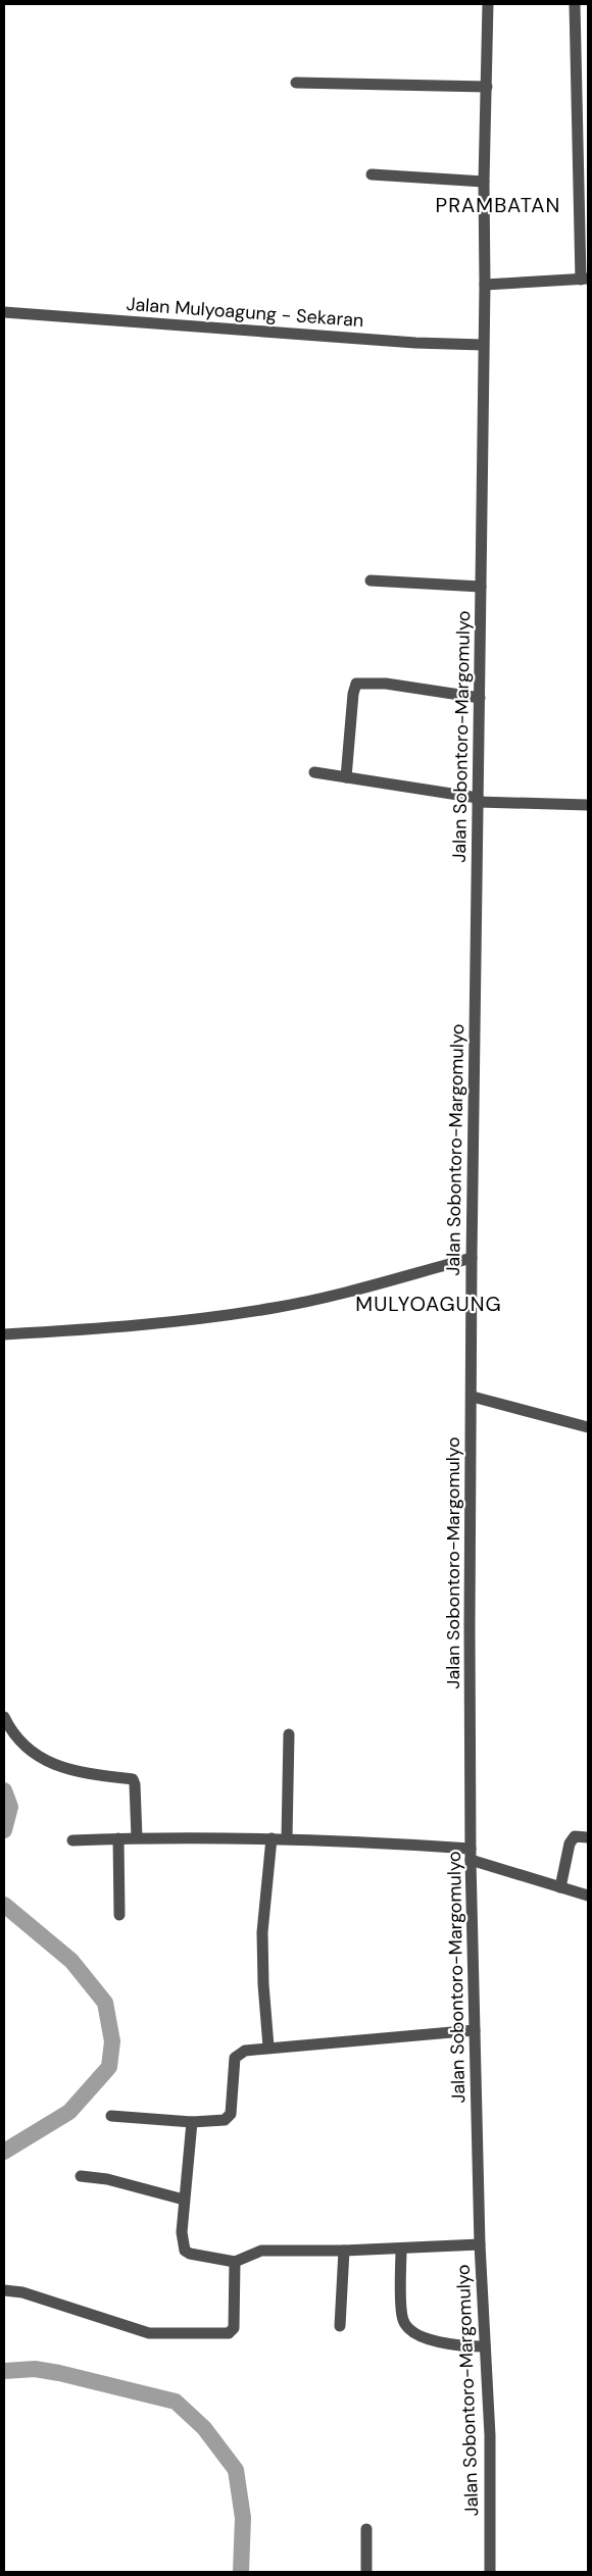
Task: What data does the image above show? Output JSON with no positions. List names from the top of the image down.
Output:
{
  "streets": {
    "street": ["Jalan Mulyoagung - Sekaran", "Jalan Sobontoro-Margomulyo"]
  },
  "crossings": [
    ["Jalan Mulyoagung - Sekaran", "Jalan Sobontoro-Margomulyo"]
  ],
  "districts": ["PRAMBATAN", "MULYOAGUNG"]
}
